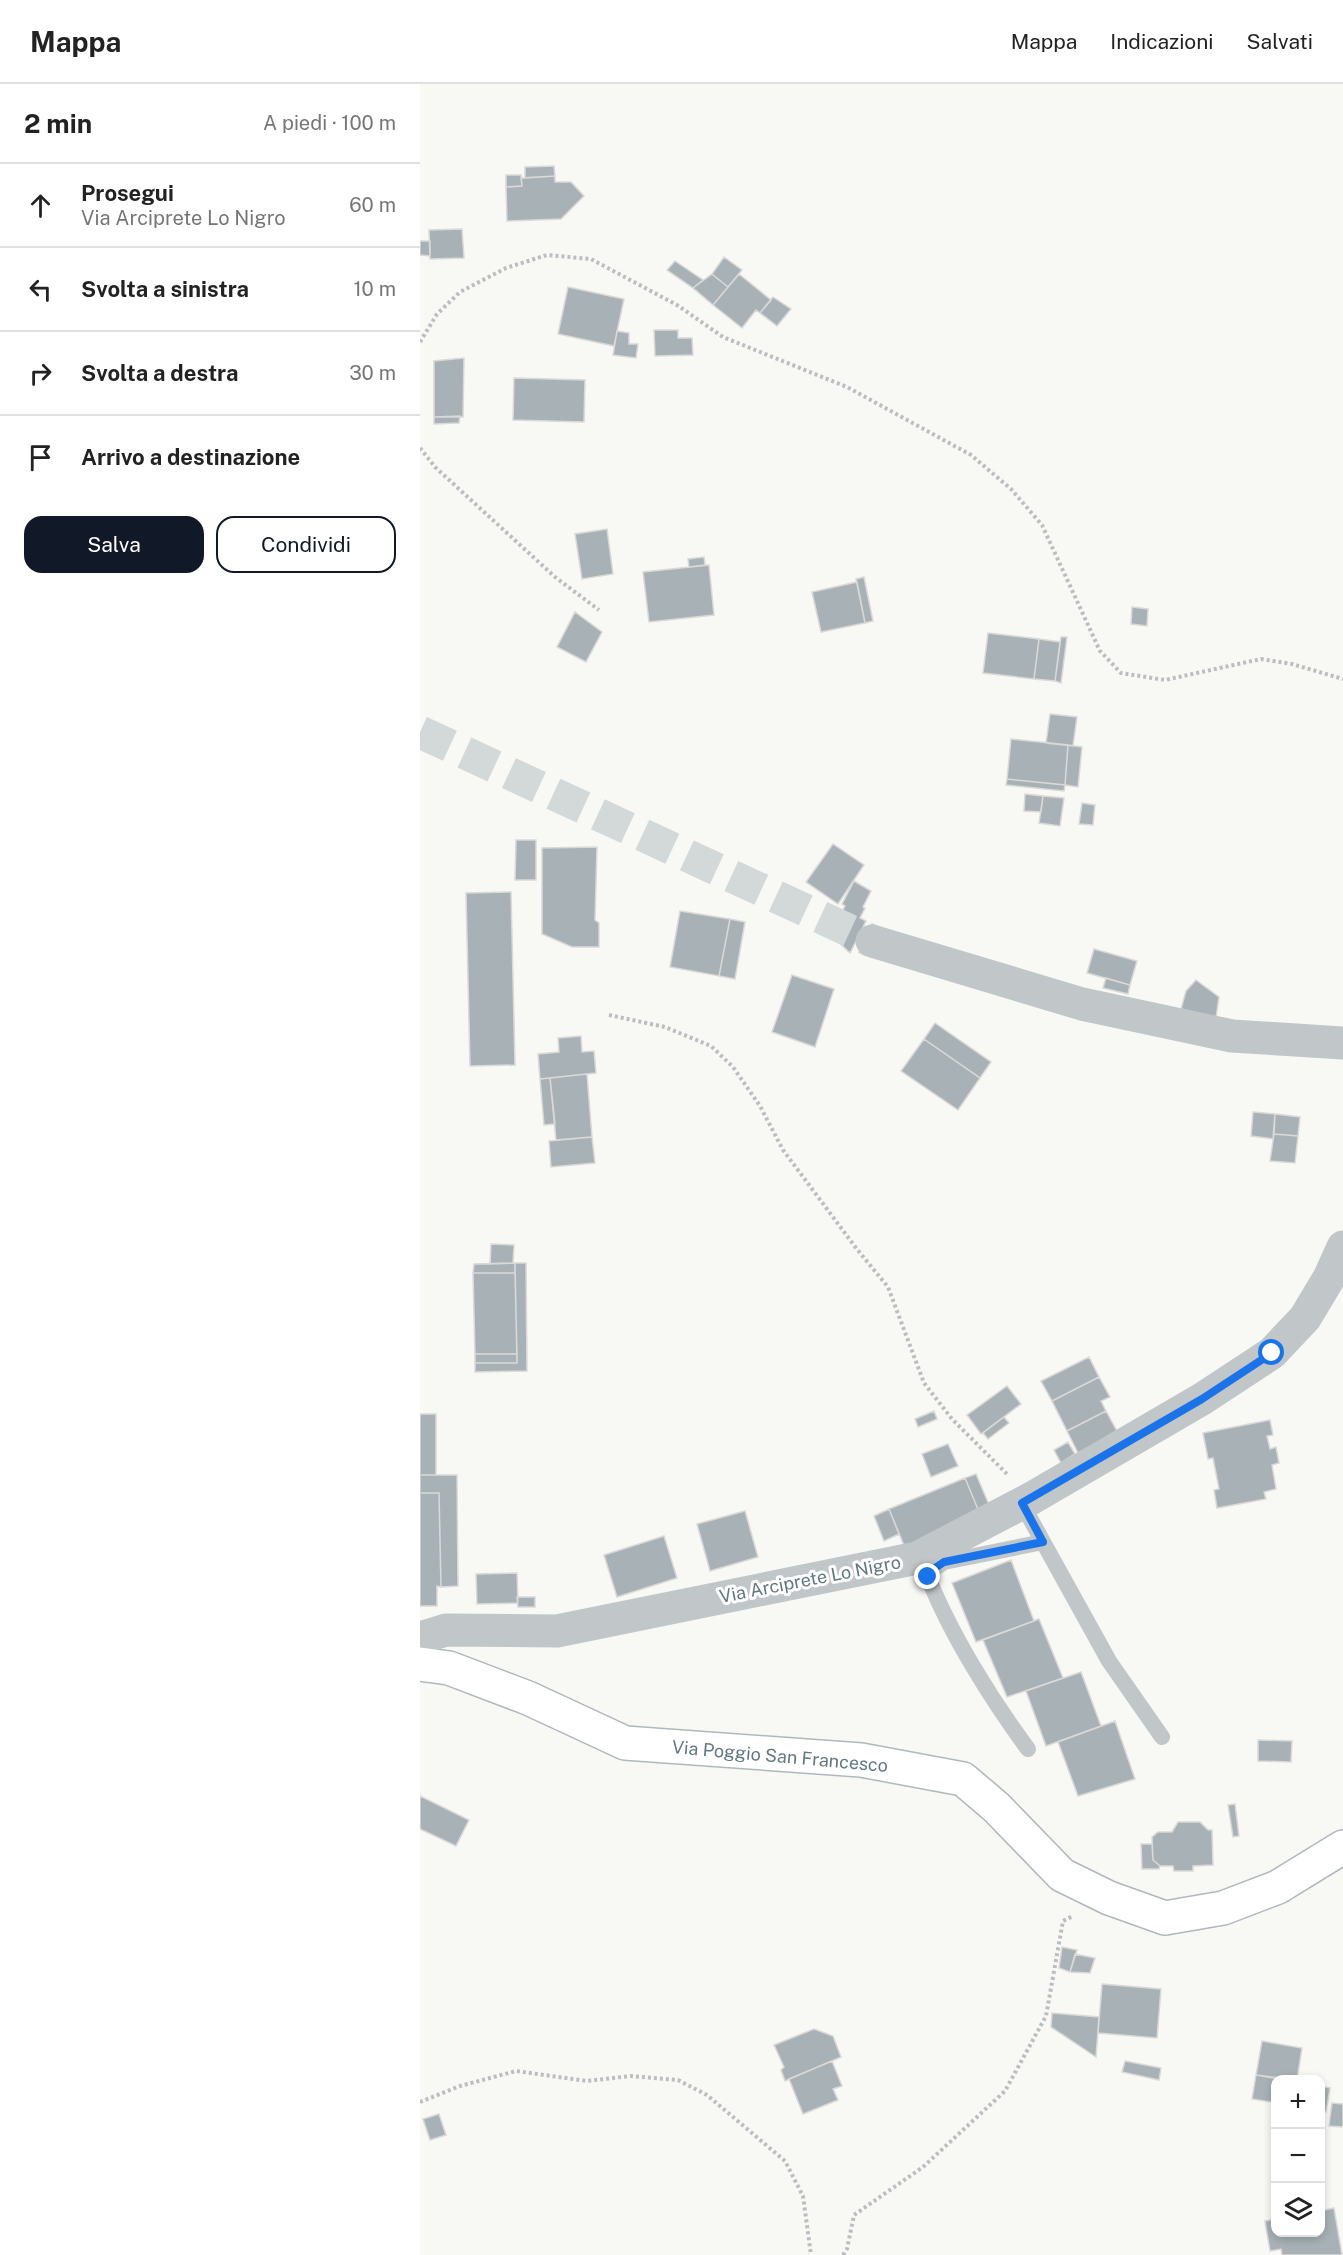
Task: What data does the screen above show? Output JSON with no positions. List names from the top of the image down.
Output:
{
  "streets": {
    "street": ["Via Arciprete Lo Nigro", "Via Poggio San Francesco"]
  },
  "page": {
    "header": "Mappa",
    "nav": ["Mappa", "Indicazioni", "Salvati"],
    "heading": ["2 min", "A piedi · 100 m"],
    "list": [
      ["Prosegui", "Via Arciprete Lo Nigro", "60 m"],
      ["Svolta a sinistra", "10 m"],
      ["Svolta a destra", "30 m"],
      "Arrivo a destinazione"
    ],
    "buttons": ["Salva", "Condividi"],
    "map_buttons": ["+", "−"]
  }
}
